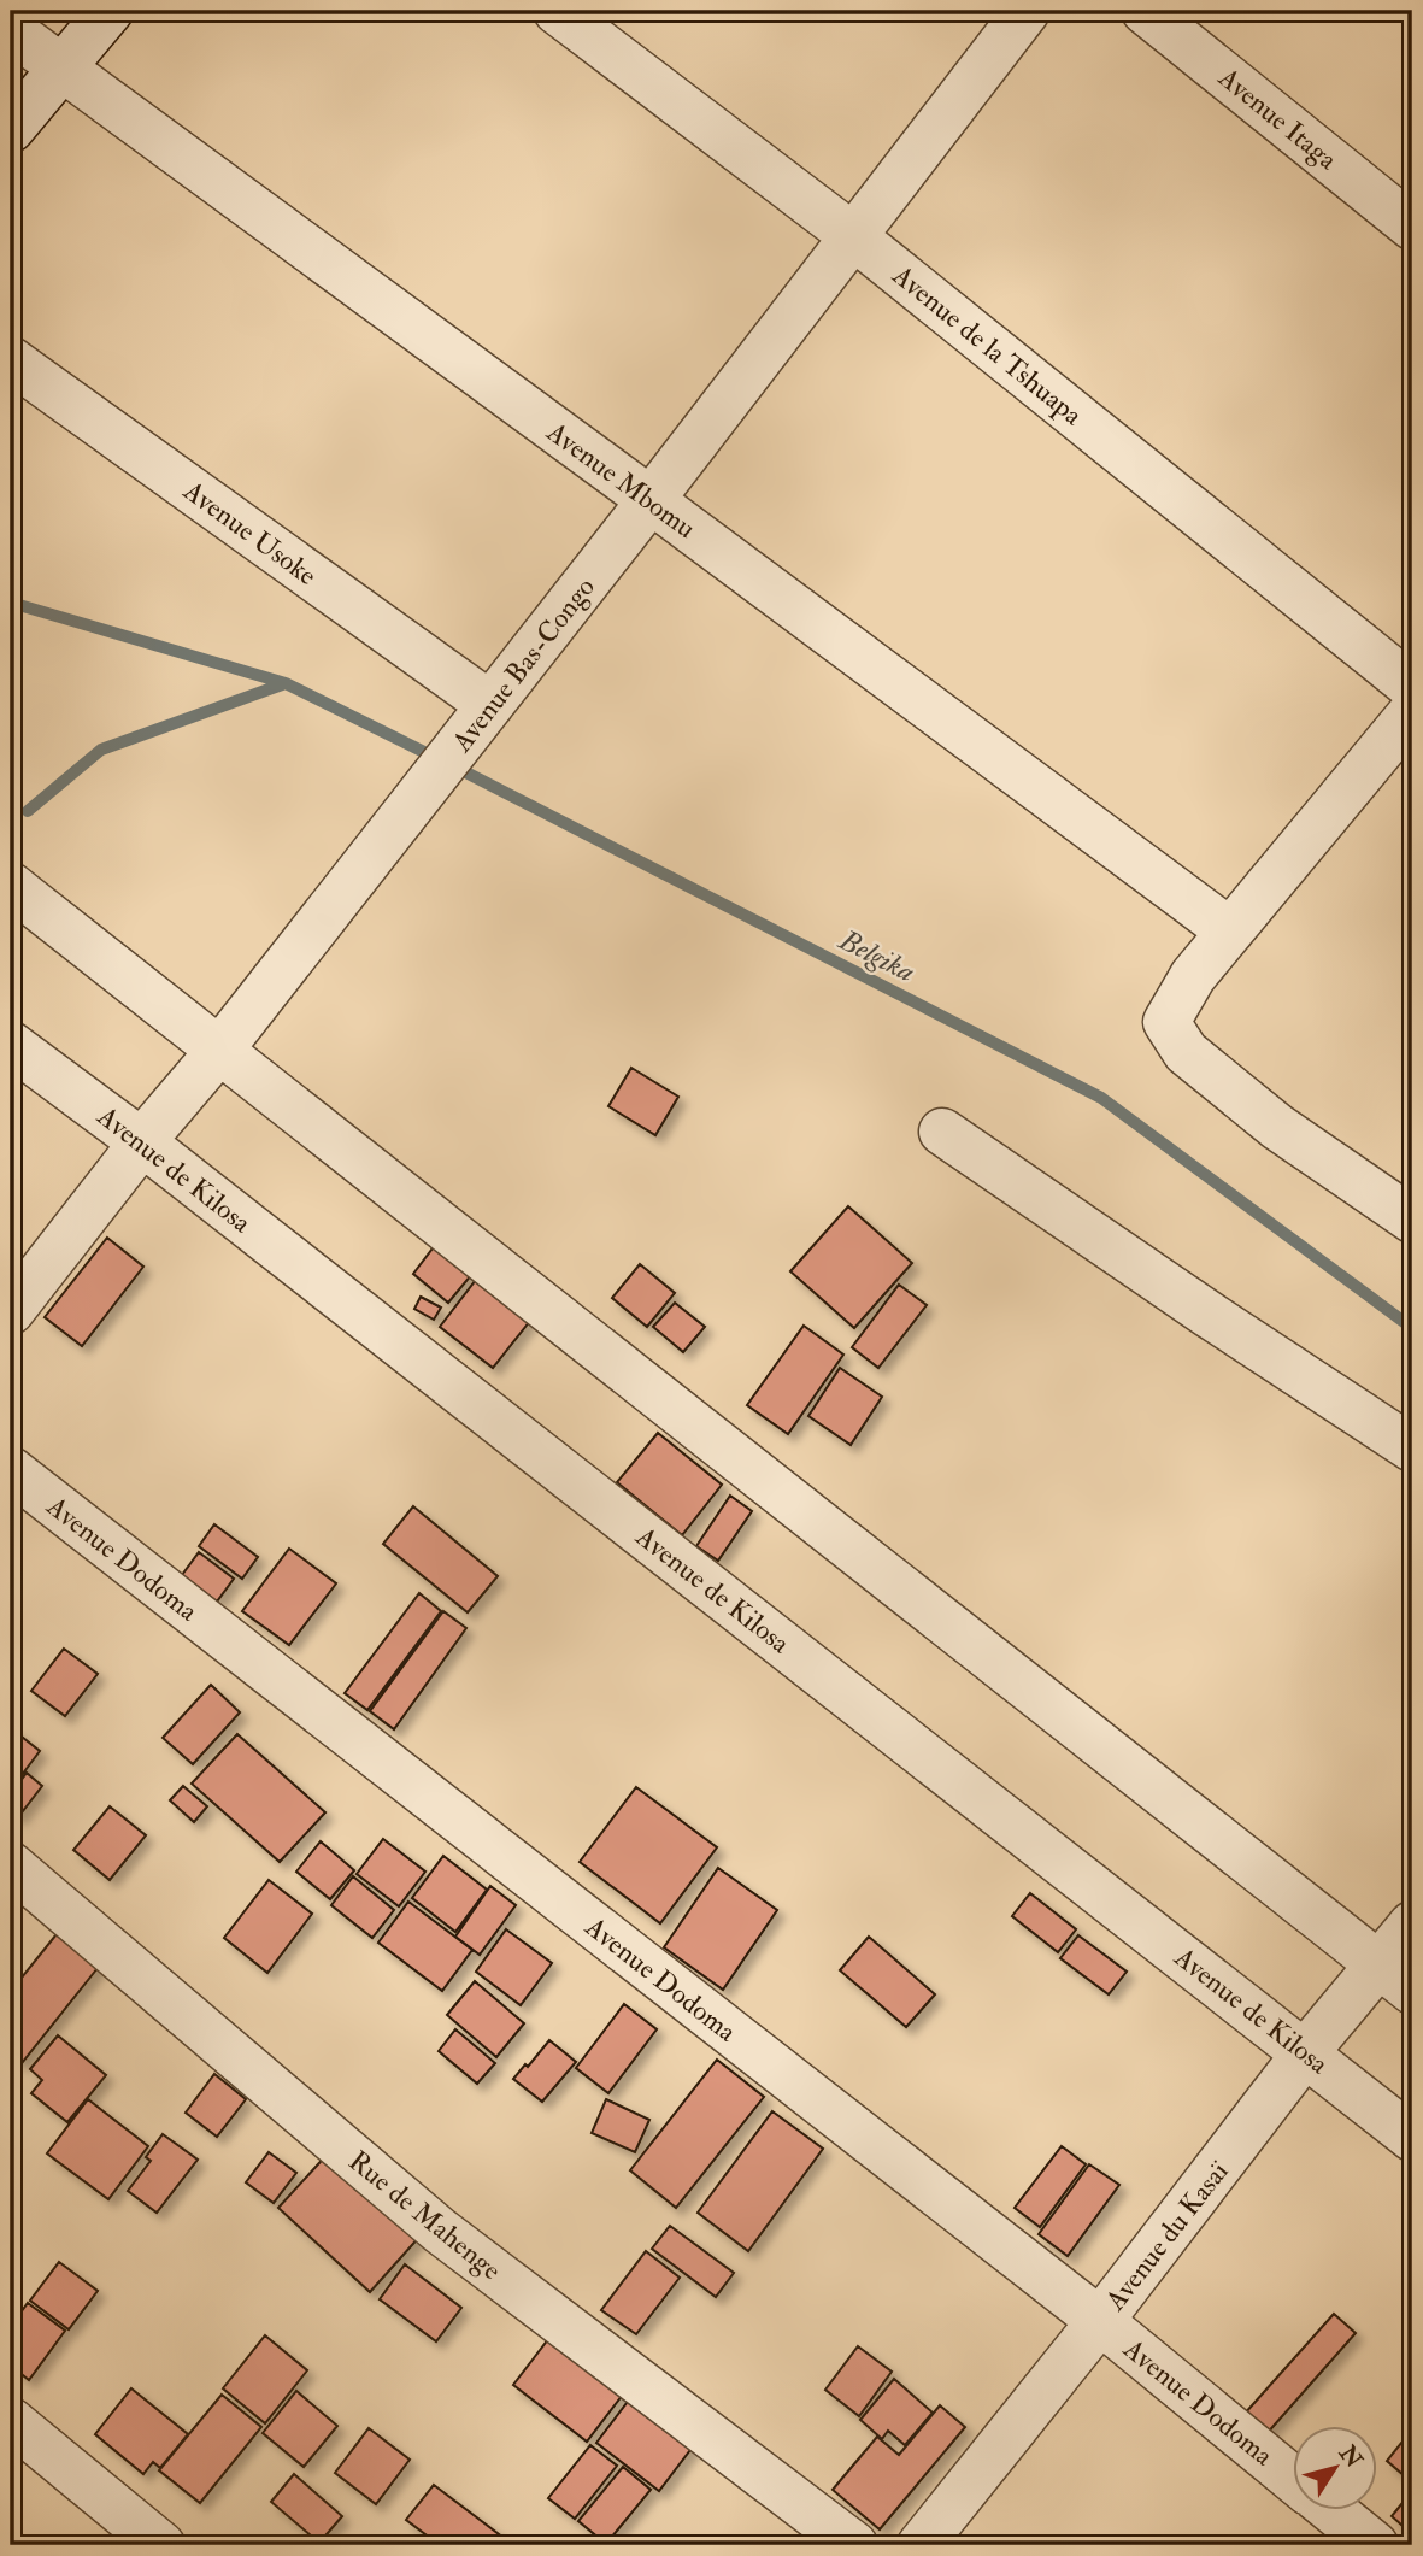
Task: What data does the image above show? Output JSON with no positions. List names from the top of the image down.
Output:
{
  "streets": {
    "street": [
      "Avenue Itaga",
      "Avenue de la Tshuapa",
      "Avenue Mbomu",
      "Avenue Usoke",
      "Avenue Bas-Congo",
      "Avenue de Kilosa",
      "Avenue Dodoma",
      "Rue de Mahenge",
      "Avenue du Kasaï"
    ]
  },
  "crossings": [
    ["Avenue de la Tshuapa", "Avenue Bas-Congo"],
    ["Avenue Mbomu", "Avenue Bas-Congo"],
    ["Avenue Usoke", "Avenue Bas-Congo"],
    ["Avenue Bas-Congo", "Avenue de Kilosa"],
    ["Avenue de Kilosa", "Avenue du Kasaï"],
    ["Avenue Dodoma", "Avenue du Kasaï"]
  ],
  "water": ["Belgika"],
  "north": "top right"
}
